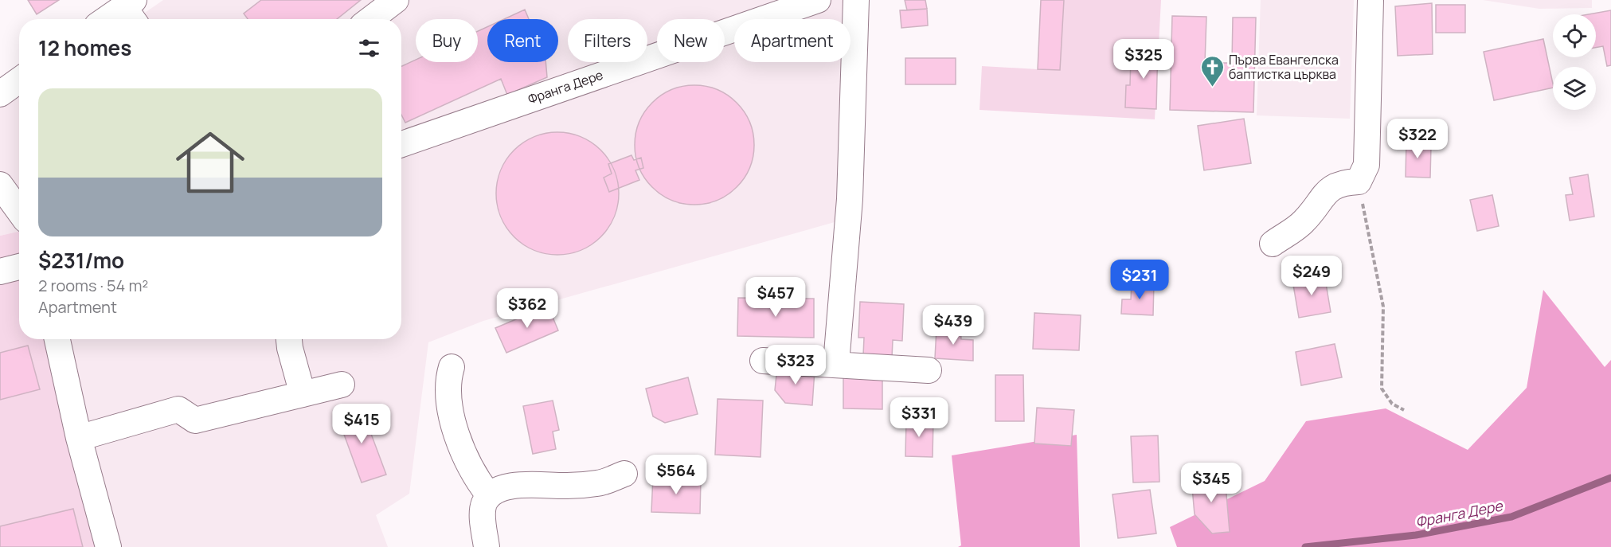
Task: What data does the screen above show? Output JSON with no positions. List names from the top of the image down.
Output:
{
  "streets": {
    "street": ["Франга Дере"]
  },
  "water": ["Франга Дере"],
  "places": {
    "church": ["Първа Евангелска баптистка църква"]
  },
  "page": {
    "chip": [
      "Buy",
      "Rent",
      "Filters",
      "New",
      "Apartment"
    ],
    "heading": "12 homes",
    "price": [
      "$325",
      "$322",
      "$249",
      "$231",
      "$457",
      "$362",
      "$439",
      "$323",
      "$331",
      "$415",
      "$564",
      "$345"
    ],
    "list": [
      {
        "name": "$231/mo",
        "note": "2 rooms · 54 m² · Apartment"
      }
    ]
  }
}
